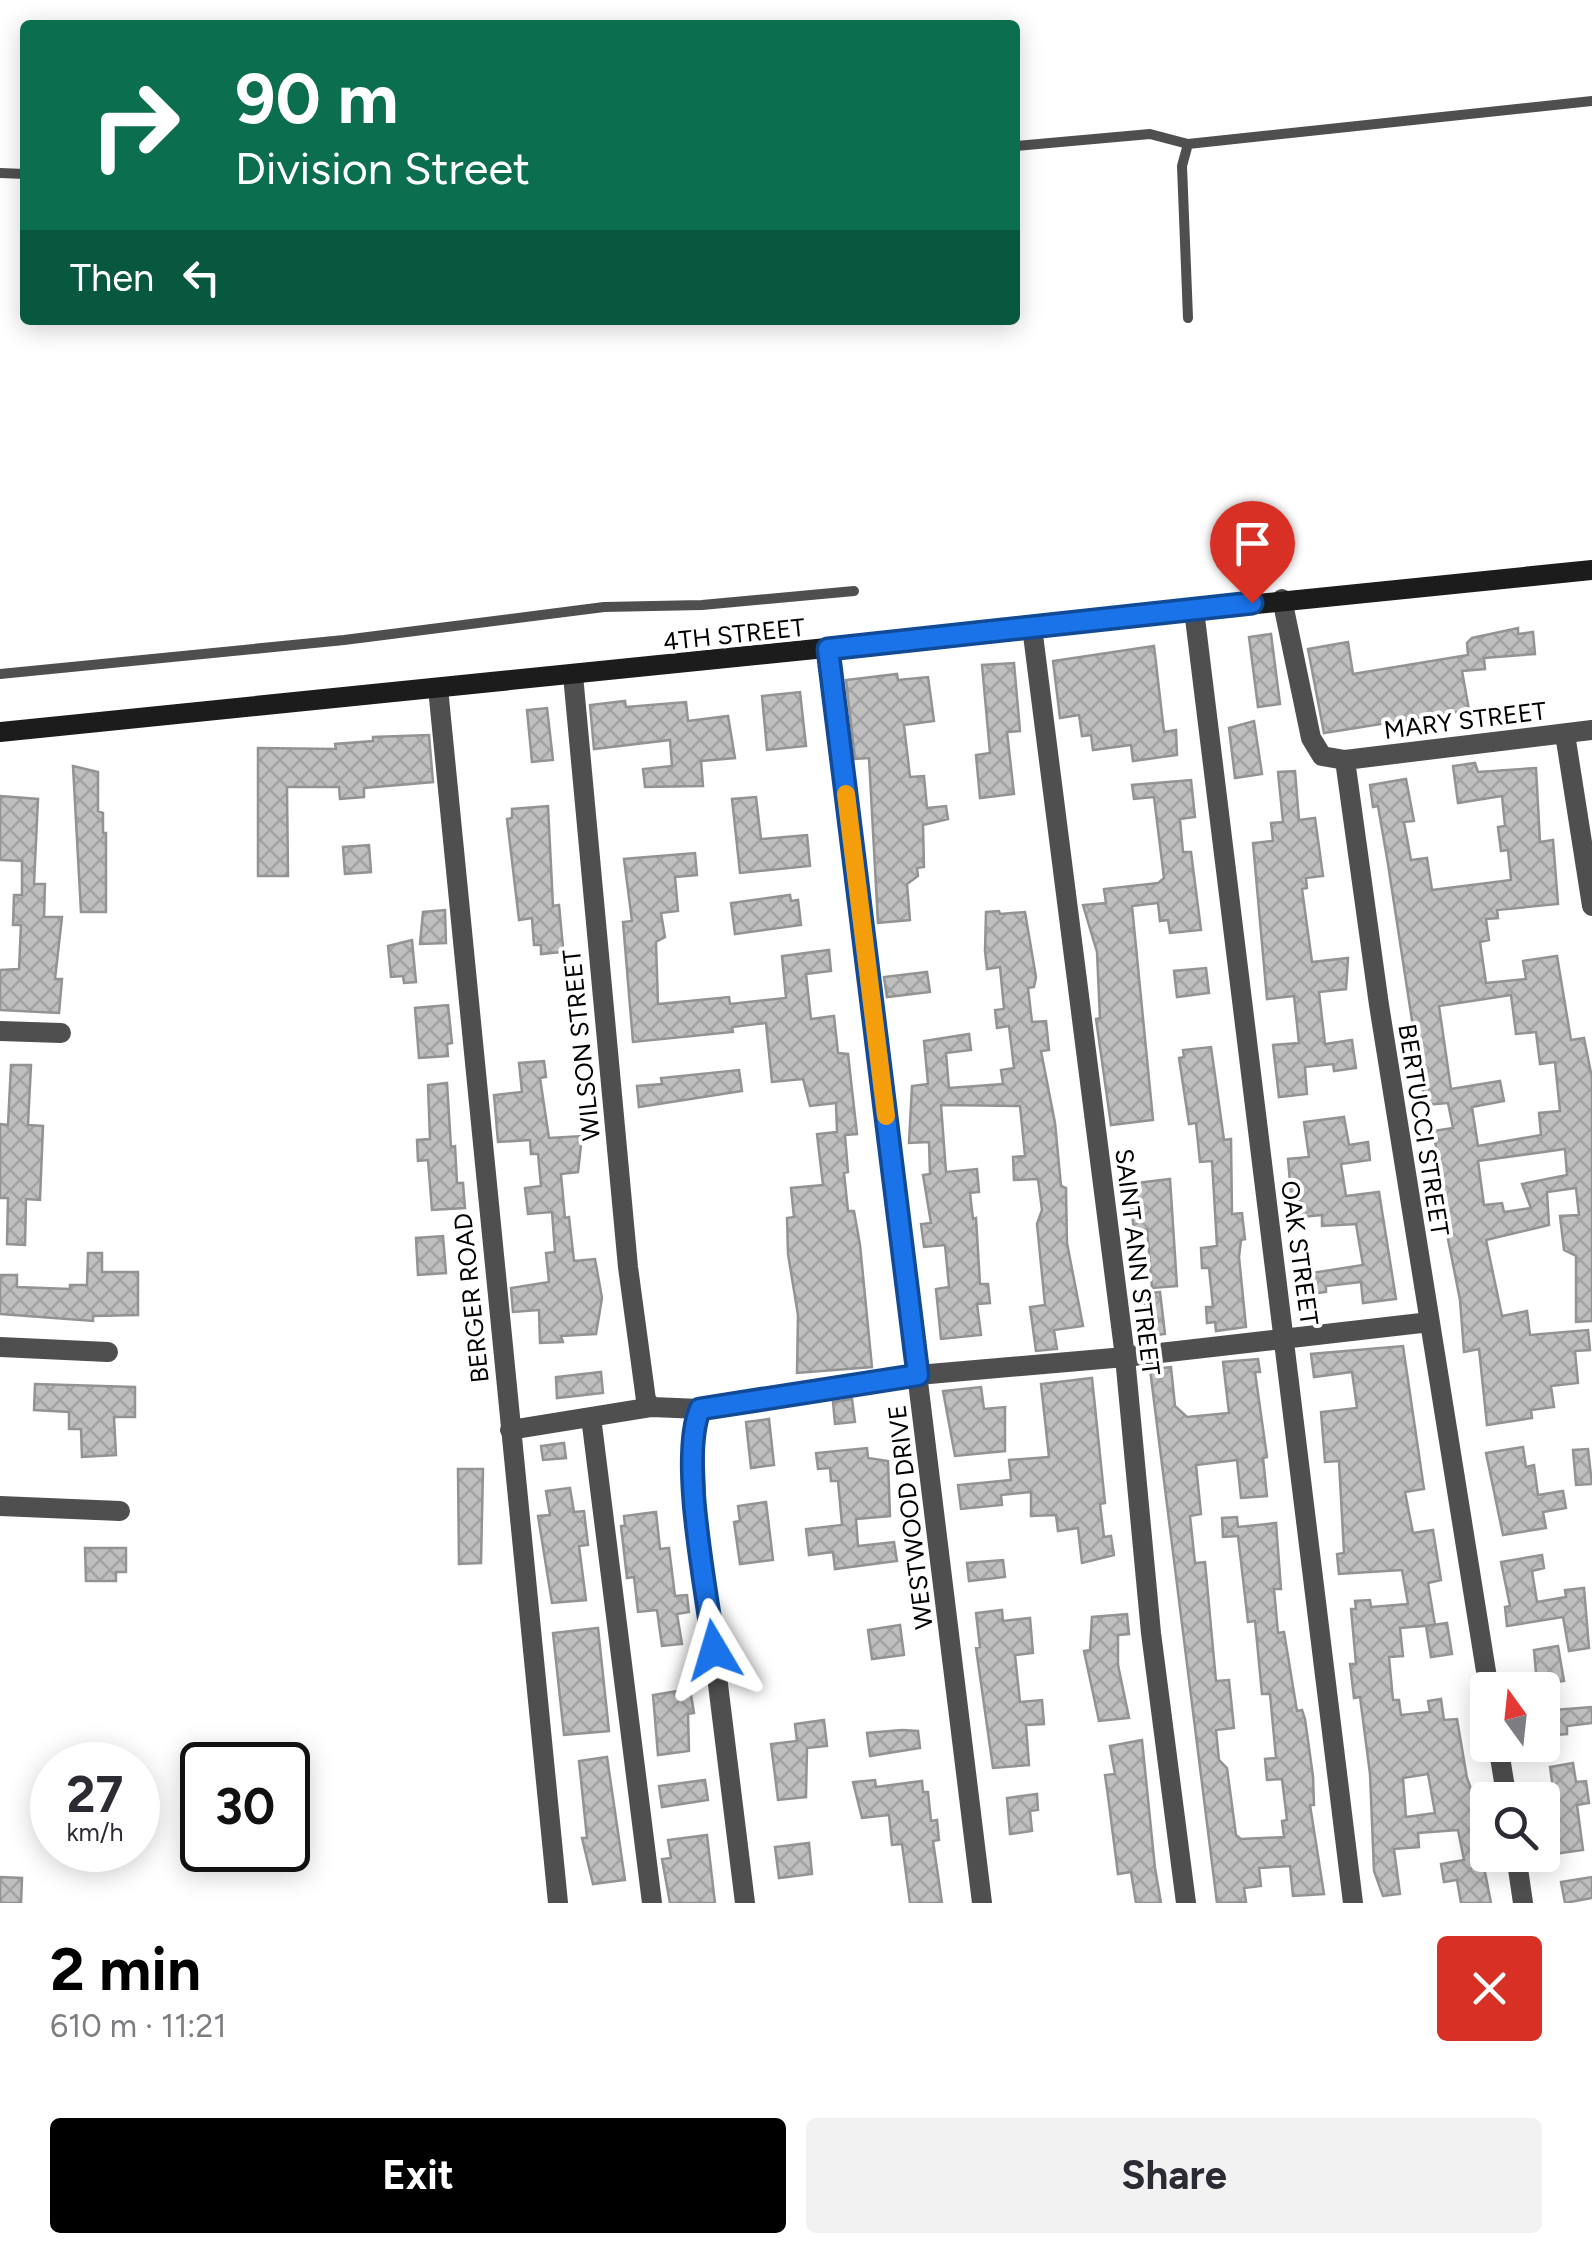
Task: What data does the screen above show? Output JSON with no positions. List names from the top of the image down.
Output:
{
  "streets": {
    "main road": ["4TH STREET"],
    "street": [
      "MARY STREET",
      "WILSON STREET",
      "BERTUCCI STREET",
      "OAK STREET",
      "SAINT ANN STREET",
      "BERGER ROAD",
      "WESTWOOD DRIVE"
    ]
  },
  "crossings": [
    ["4TH STREET", "WILSON STREET"],
    ["4TH STREET", "OAK STREET"],
    ["4TH STREET", "SAINT ANN STREET"],
    ["4TH STREET", "BERGER ROAD"],
    ["4TH STREET", "WESTWOOD DRIVE"],
    ["MARY STREET", "BERTUCCI STREET"]
  ],
  "north": "top",
  "page": {
    "turn": ["90 m", "Division Street"],
    "then": "Then",
    "speed": "27 km/h",
    "limit": "30",
    "heading": ["2 min", "610 m · 11:21"],
    "buttons": ["Exit", "Share"]
  }
}
